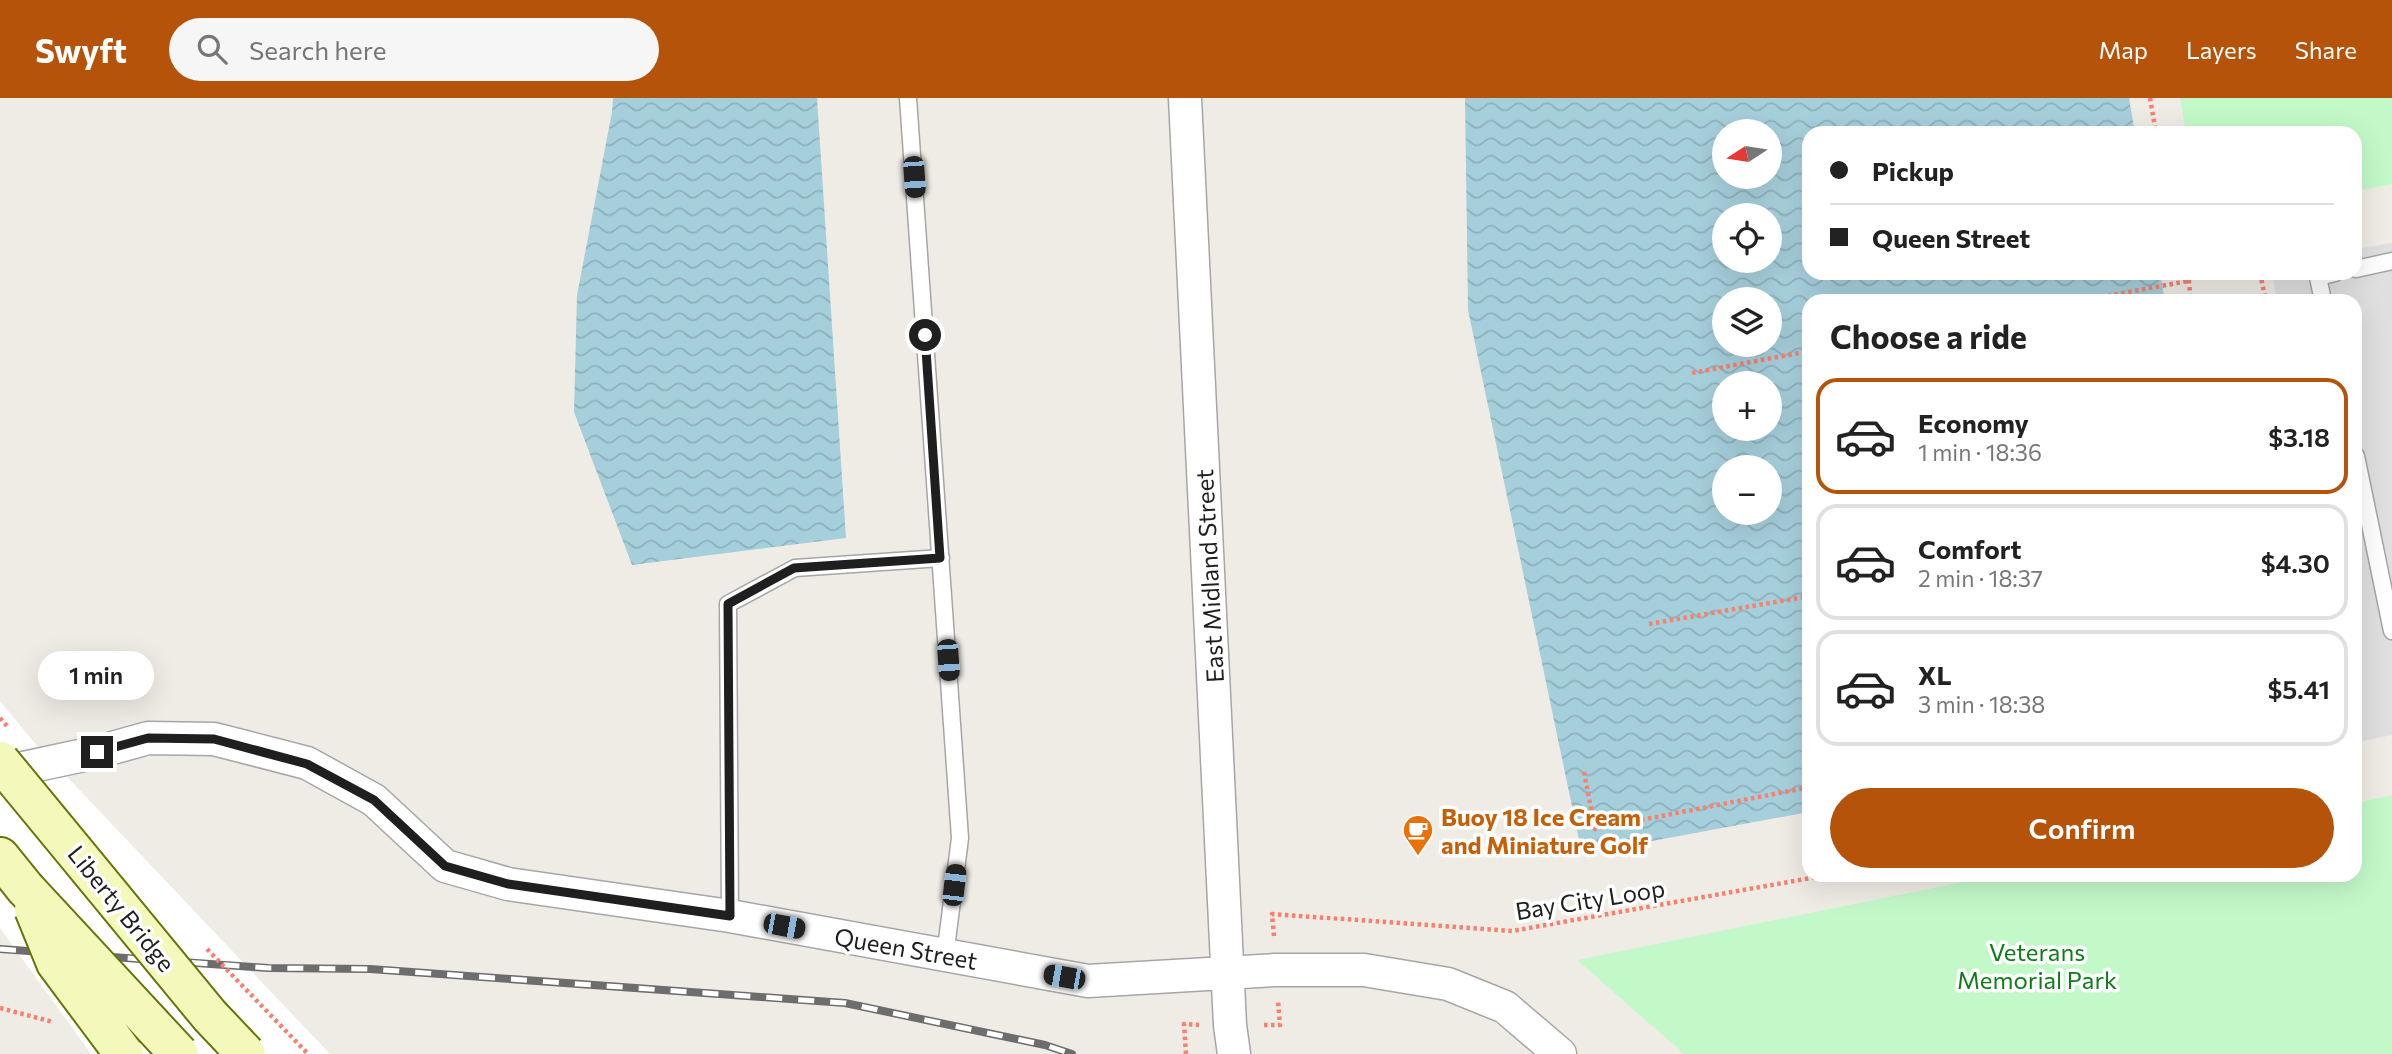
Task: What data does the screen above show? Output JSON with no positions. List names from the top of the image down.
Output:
{
  "streets": {
    "main road": ["Liberty Bridge"],
    "street": ["East Midland Street", "Queen Street"],
    "path": ["Bay City Loop"]
  },
  "crossings": [
    ["East Midland Street", "Queen Street"]
  ],
  "parks": ["Veterans Memorial Park"],
  "places": {
    "cafe": ["Buoy 18 Ice Cream and Miniature Golf"]
  },
  "north": "left",
  "page": {
    "header": "Swyft",
    "search": "Search here",
    "nav": ["Map", "Layers", "Share"],
    "map_buttons": ["+", "−"],
    "banner": ["Pickup", "Queen Street"],
    "heading": "Choose a ride",
    "list": [
      {
        "name": "Economy",
        "note": "1 min · 18:36",
        "value": "$3.18"
      },
      {
        "name": "Comfort",
        "note": "2 min · 18:37",
        "value": "$4.30"
      },
      {
        "name": "XL",
        "note": "3 min · 18:38",
        "value": "$5.41"
      }
    ],
    "bubble": "1 min",
    "buttons": "Confirm"
  }
}
